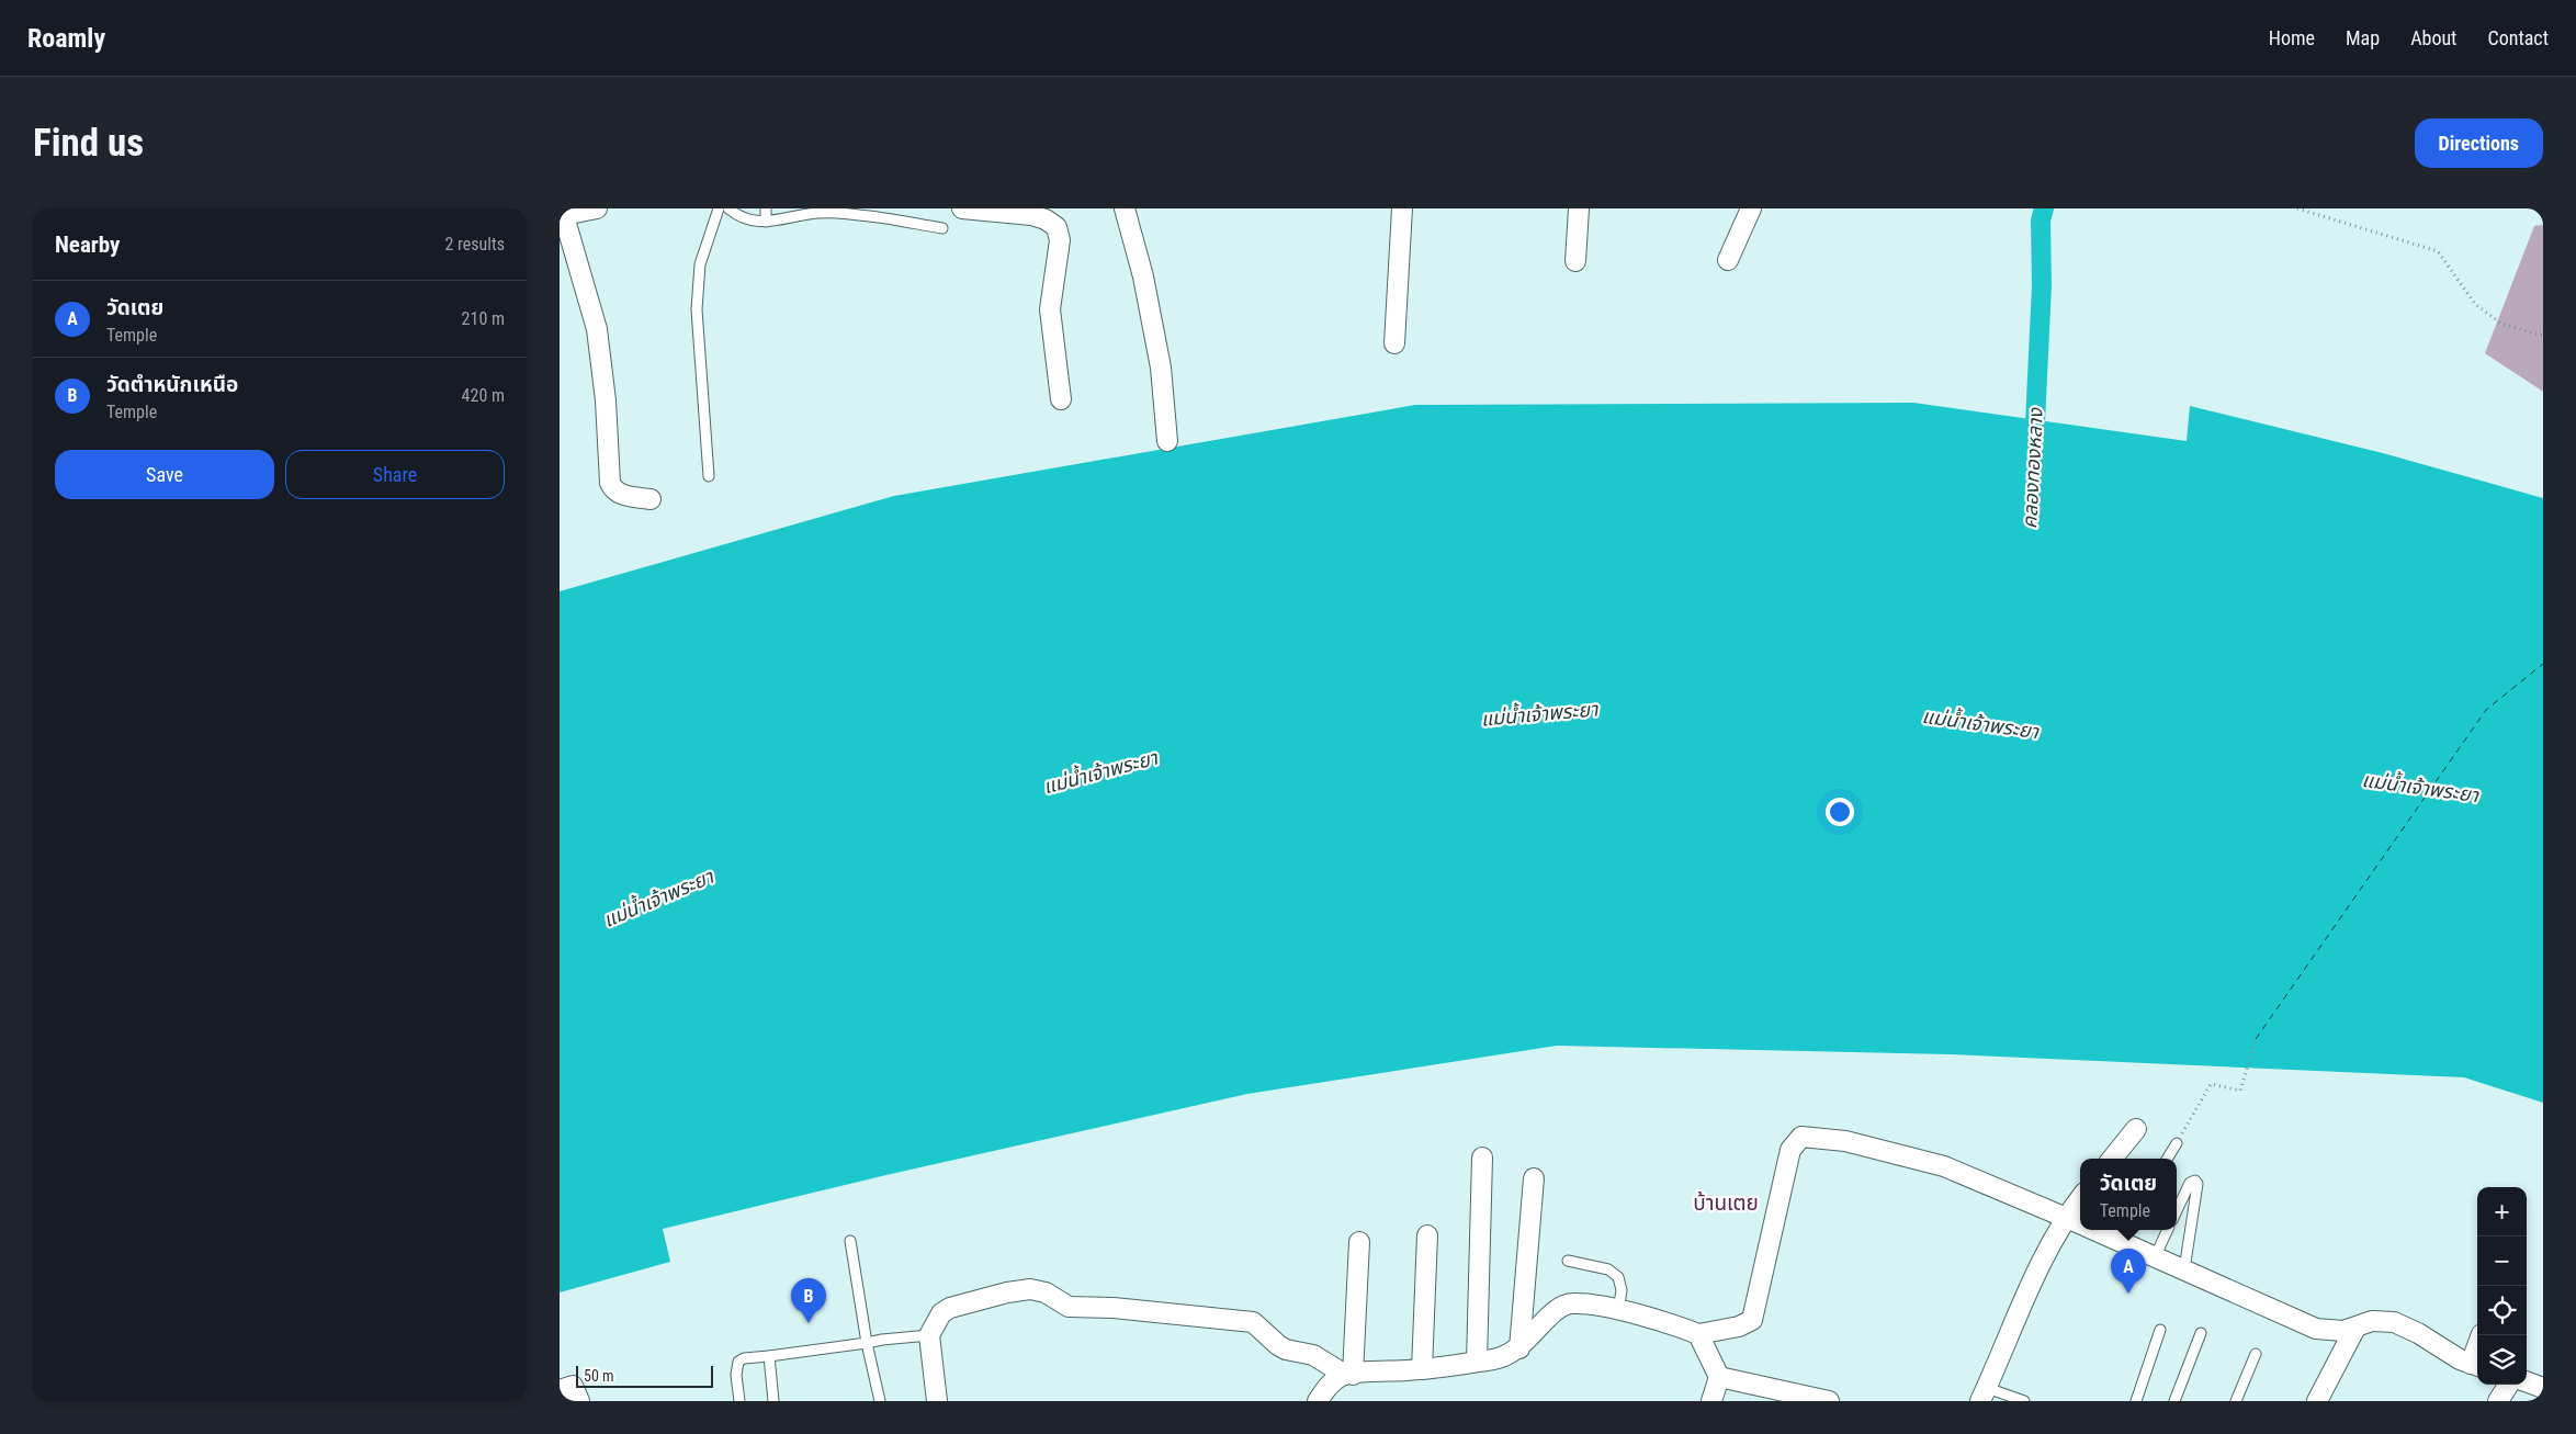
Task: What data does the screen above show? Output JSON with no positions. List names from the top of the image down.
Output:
{
  "districts": ["บ้านเตย"],
  "water": ["คลองทองหลาง", "แม่น้ำเจ้าพระยา"],
  "scale_bar": "50 m",
  "page": {
    "header": "Roamly",
    "nav": [
      "Home",
      "Map",
      "About",
      "Contact"
    ],
    "buttons": [
      "Directions",
      ["Save", "Share"]
    ],
    "title": "Find us",
    "heading": ["Nearby", "2 results"],
    "list": [
      {
        "mark": "A",
        "name": "วัดเตย",
        "note": "Temple",
        "value": "210 m"
      },
      {
        "mark": "B",
        "name": "วัดตำหนักเหนือ",
        "note": "Temple",
        "value": "420 m"
      }
    ],
    "popup": ["วัดเตย", "Temple"],
    "map_buttons": ["+", "−"],
    "pins": ["A", "B"],
    "scale": "50 m"
  }
}
